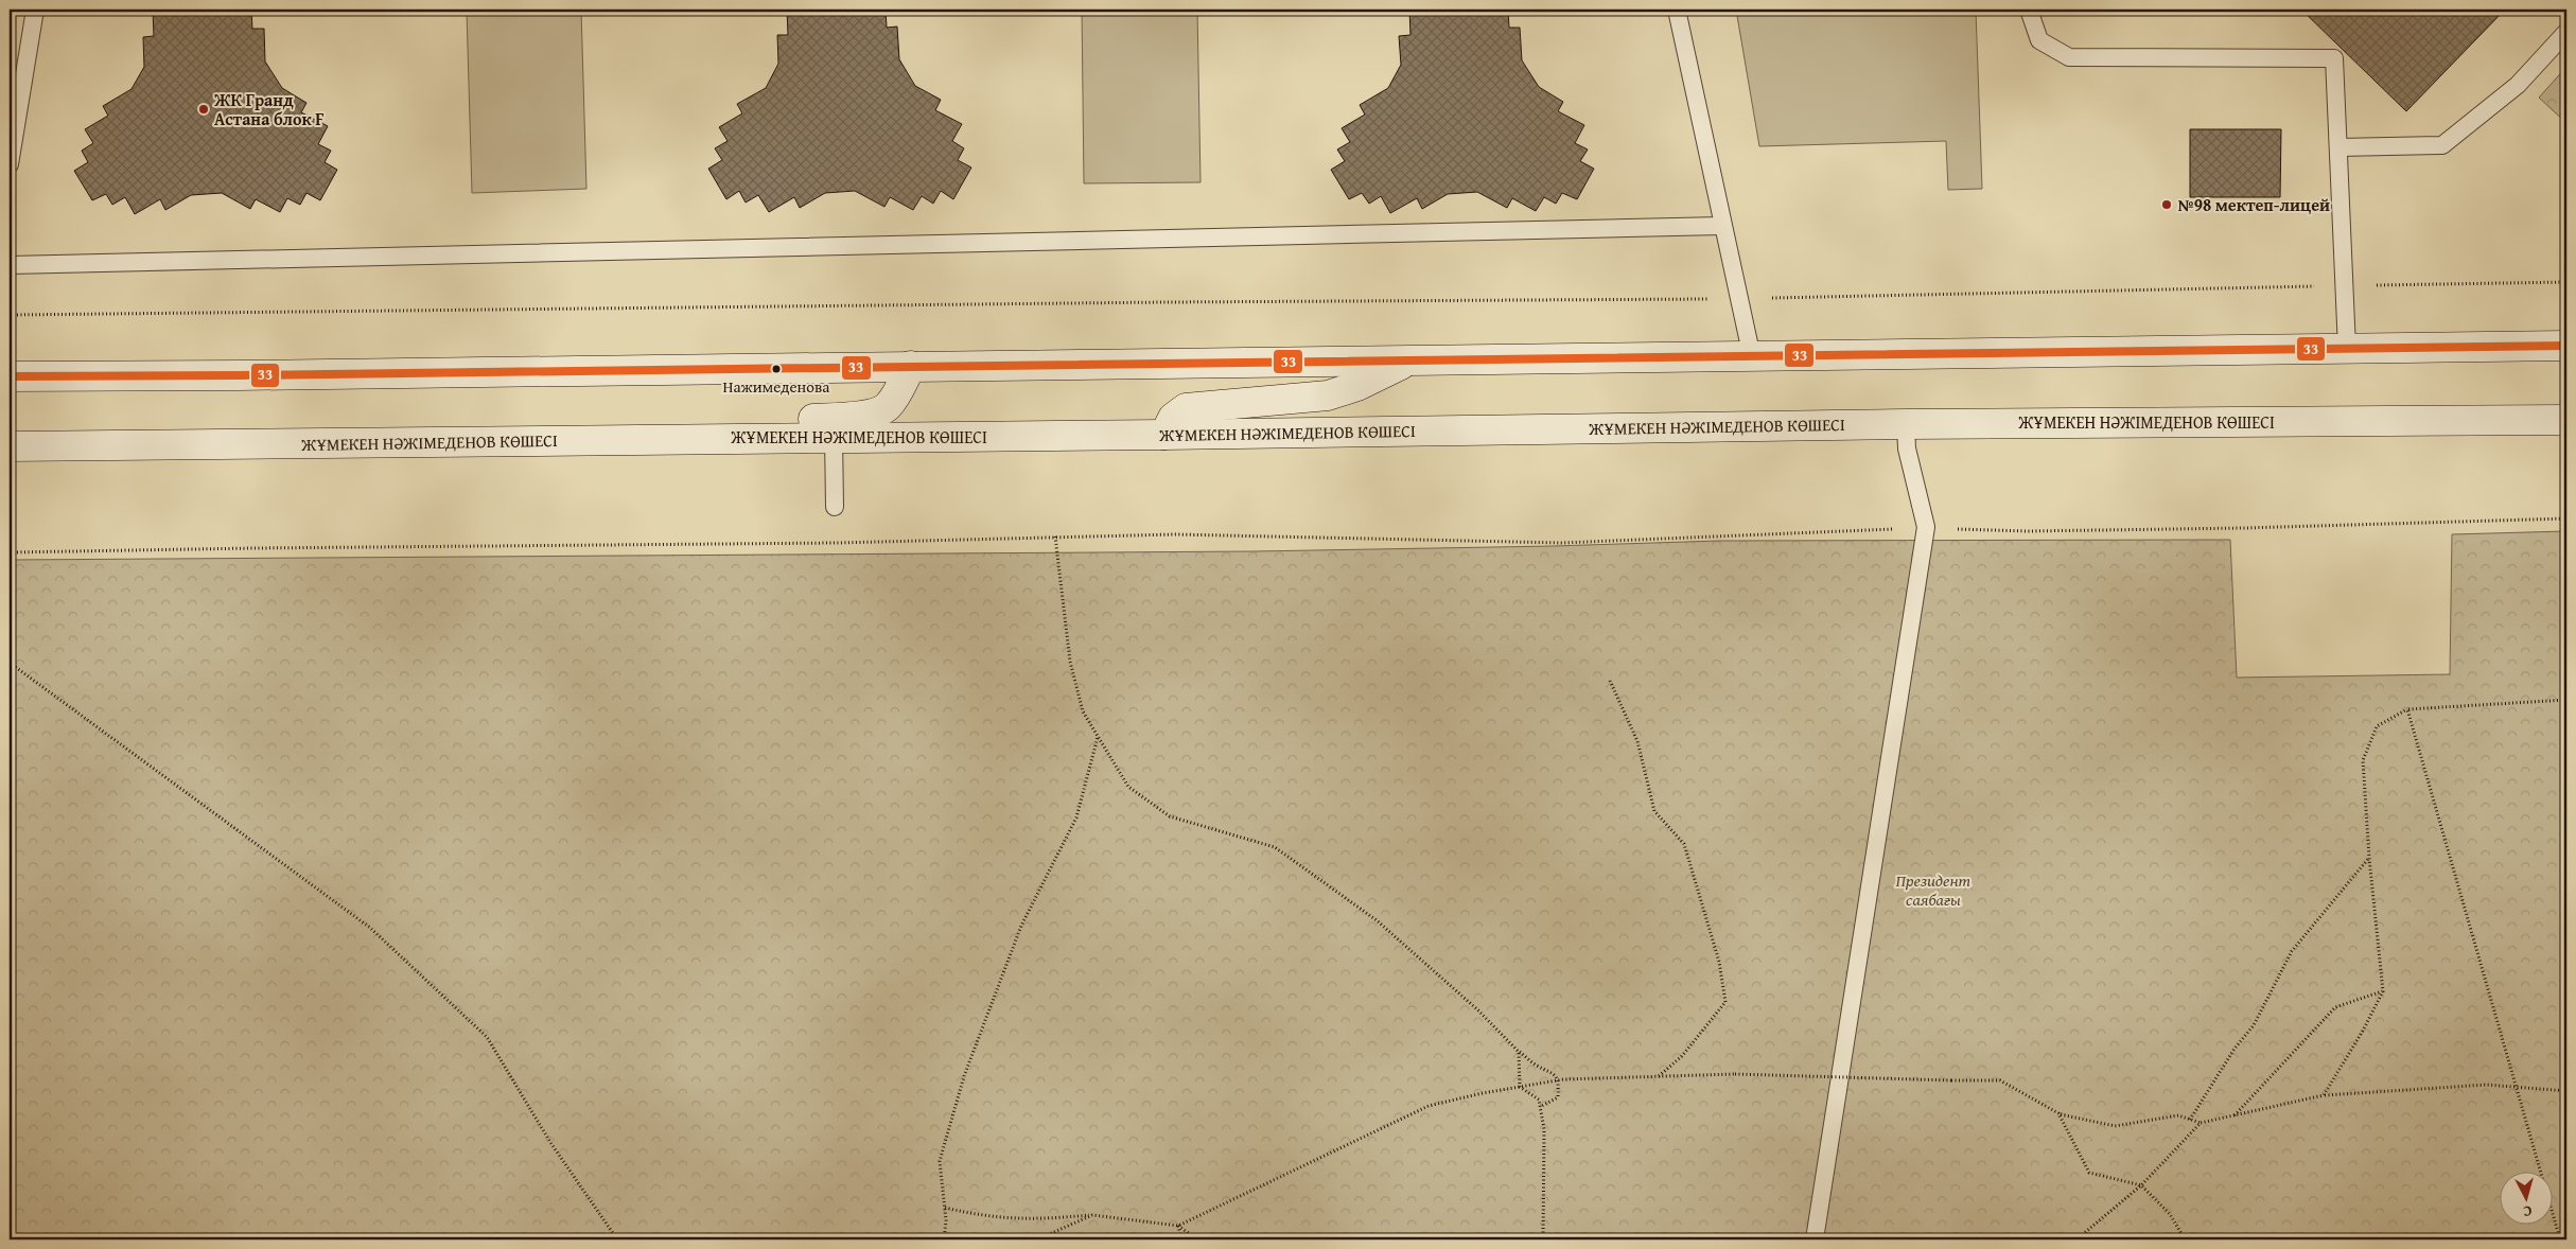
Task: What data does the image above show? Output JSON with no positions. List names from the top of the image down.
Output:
{
  "streets": {
    "main road": ["ЖҰМЕКЕН НӘЖІМЕДЕНОВ КӨШЕСІ"]
  },
  "parks": ["Президент саябағы"],
  "places": ["ЖК Гранд Астана блок F", "№98 мектеп-лицей", "Нажимеденова"],
  "lines": ["transit line 33"],
  "north": "bottom"
}
